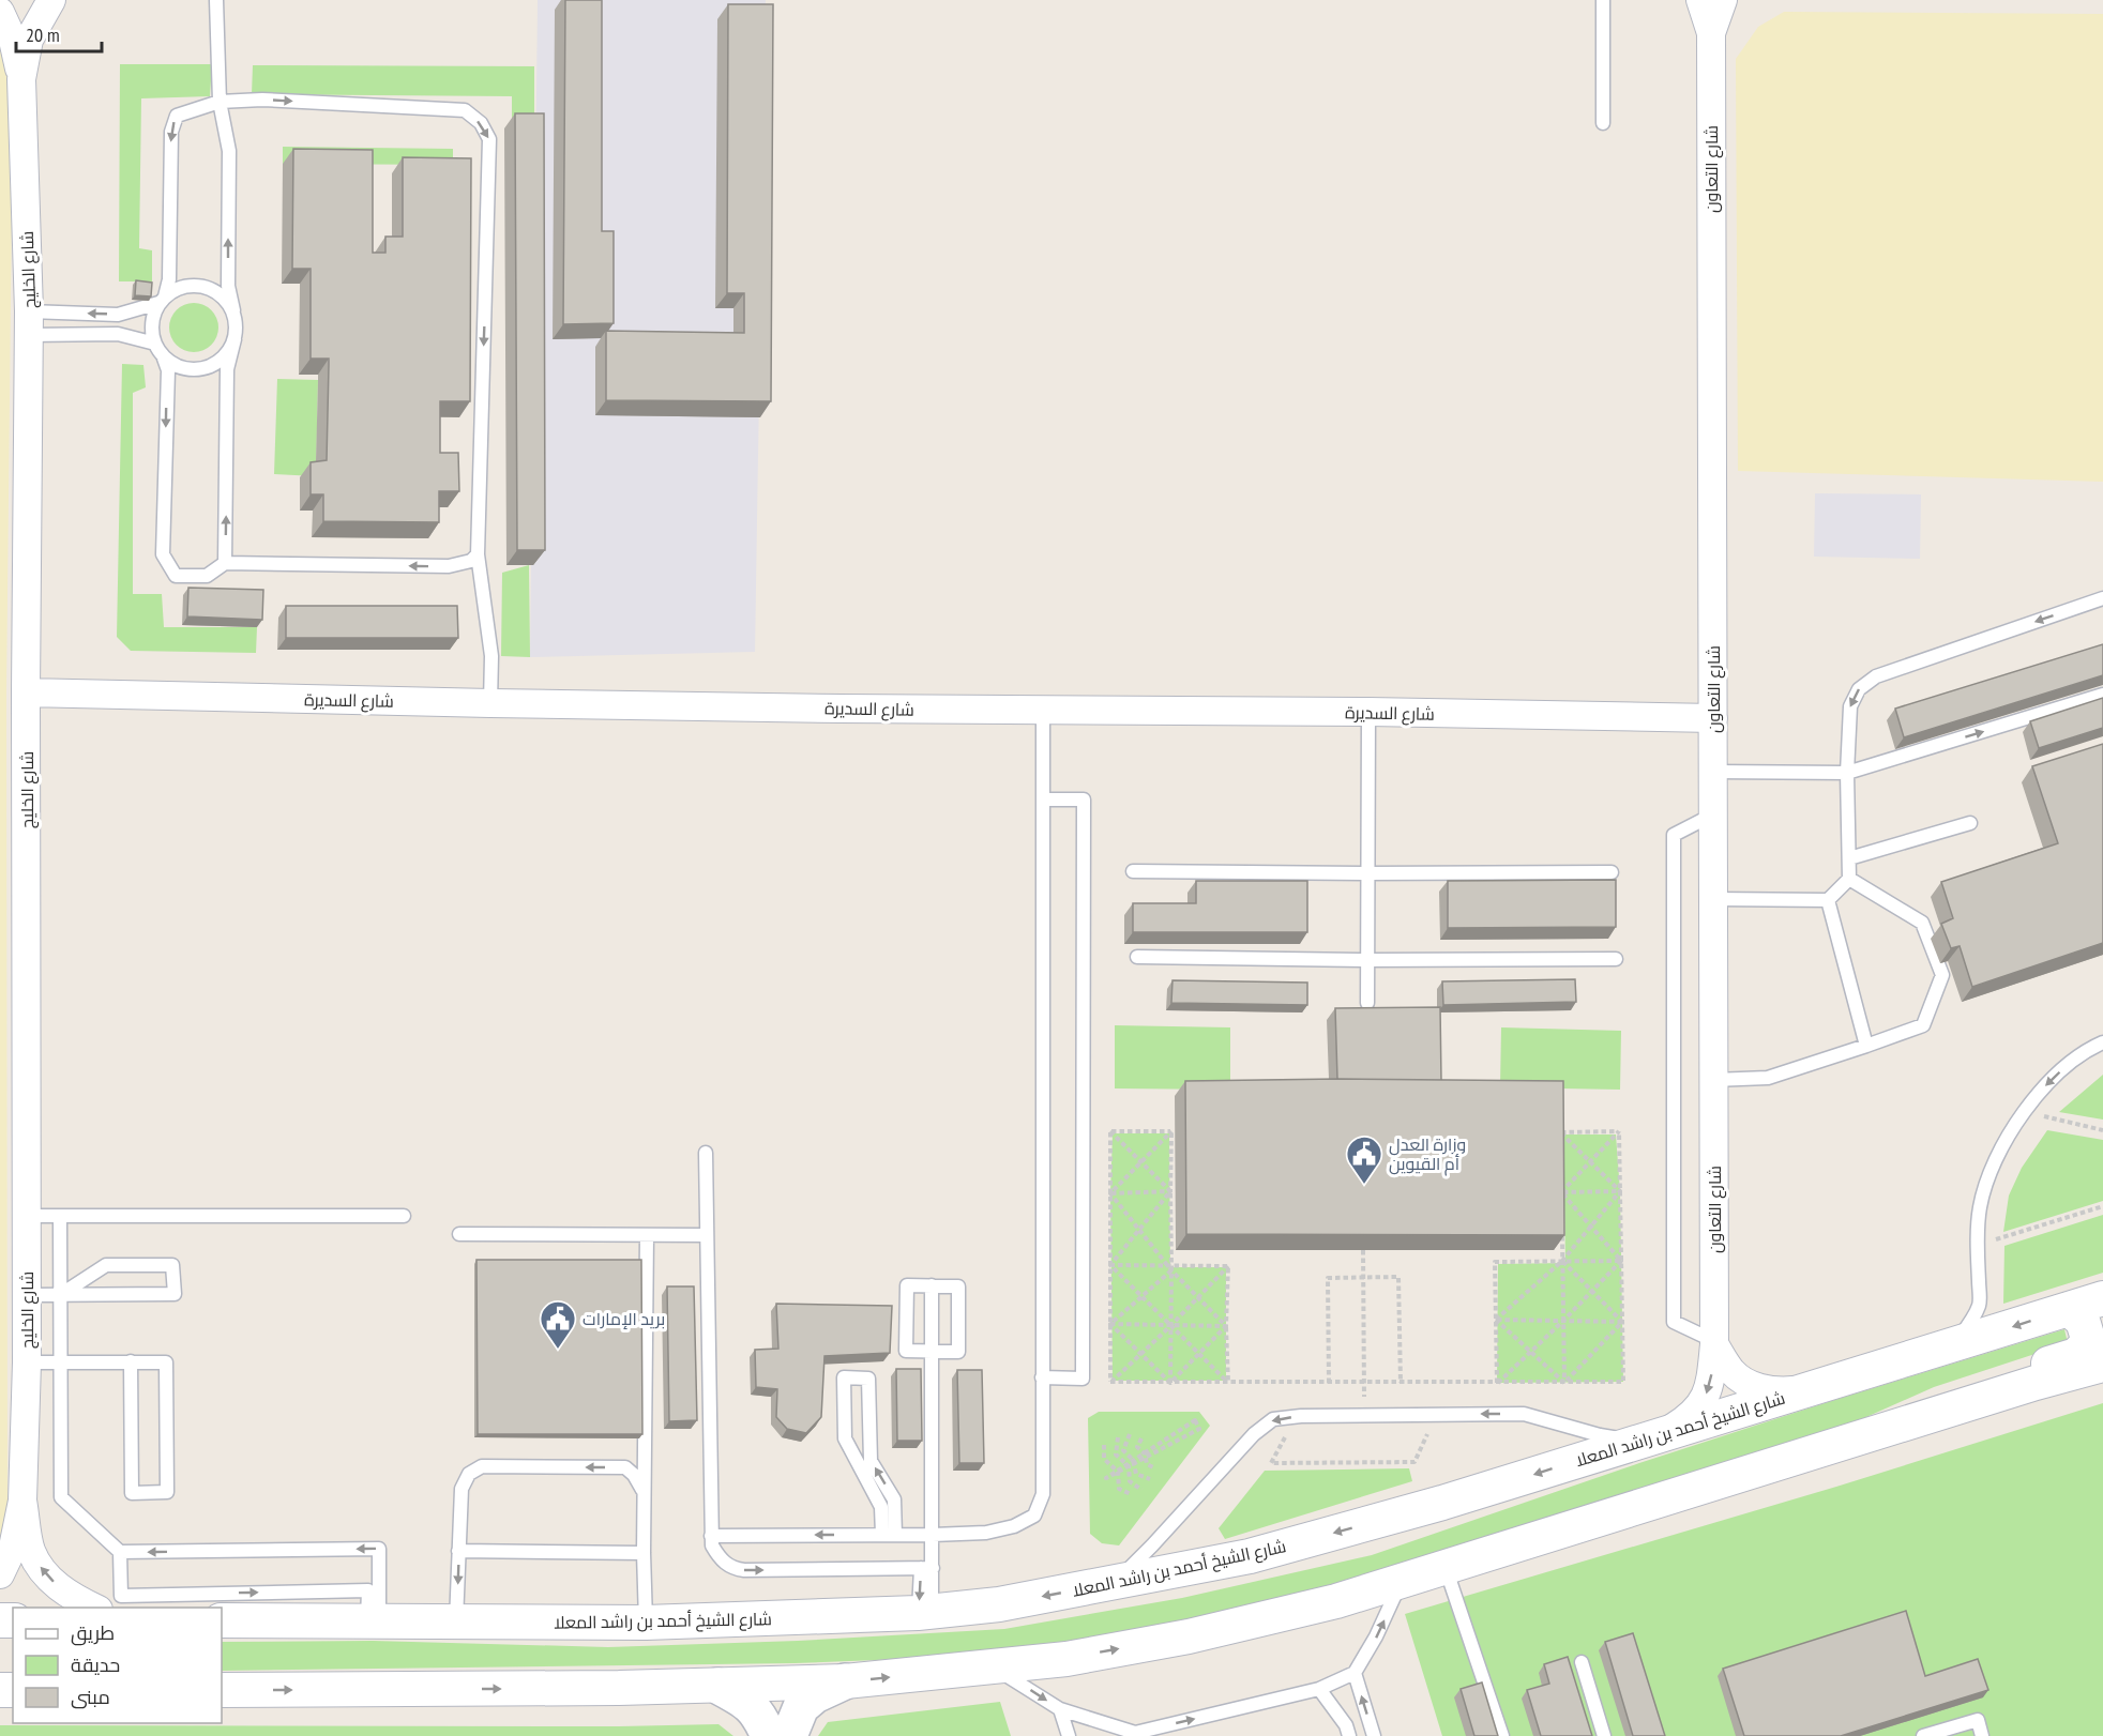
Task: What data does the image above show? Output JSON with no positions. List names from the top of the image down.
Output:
{
  "streets": {
    "street": [
      "شارع التعاون",
      "شارع الخليج",
      "شارع السديرة",
      "شارع الشيخ أحمد بن راشد المعلا"
    ]
  },
  "crossings": [
    ["شارع التعاون", "شارع السديرة"],
    ["شارع التعاون", "شارع الشيخ أحمد بن راشد المعلا"],
    ["شارع الخليج", "شارع السديرة"]
  ],
  "places": {
    "public building": ["وزارة العدل أم القيوين", "بريد الإمارات"]
  },
  "legend": ["طريق", "حديقة", "مبنى"],
  "scale_bar": "20 m"
}
